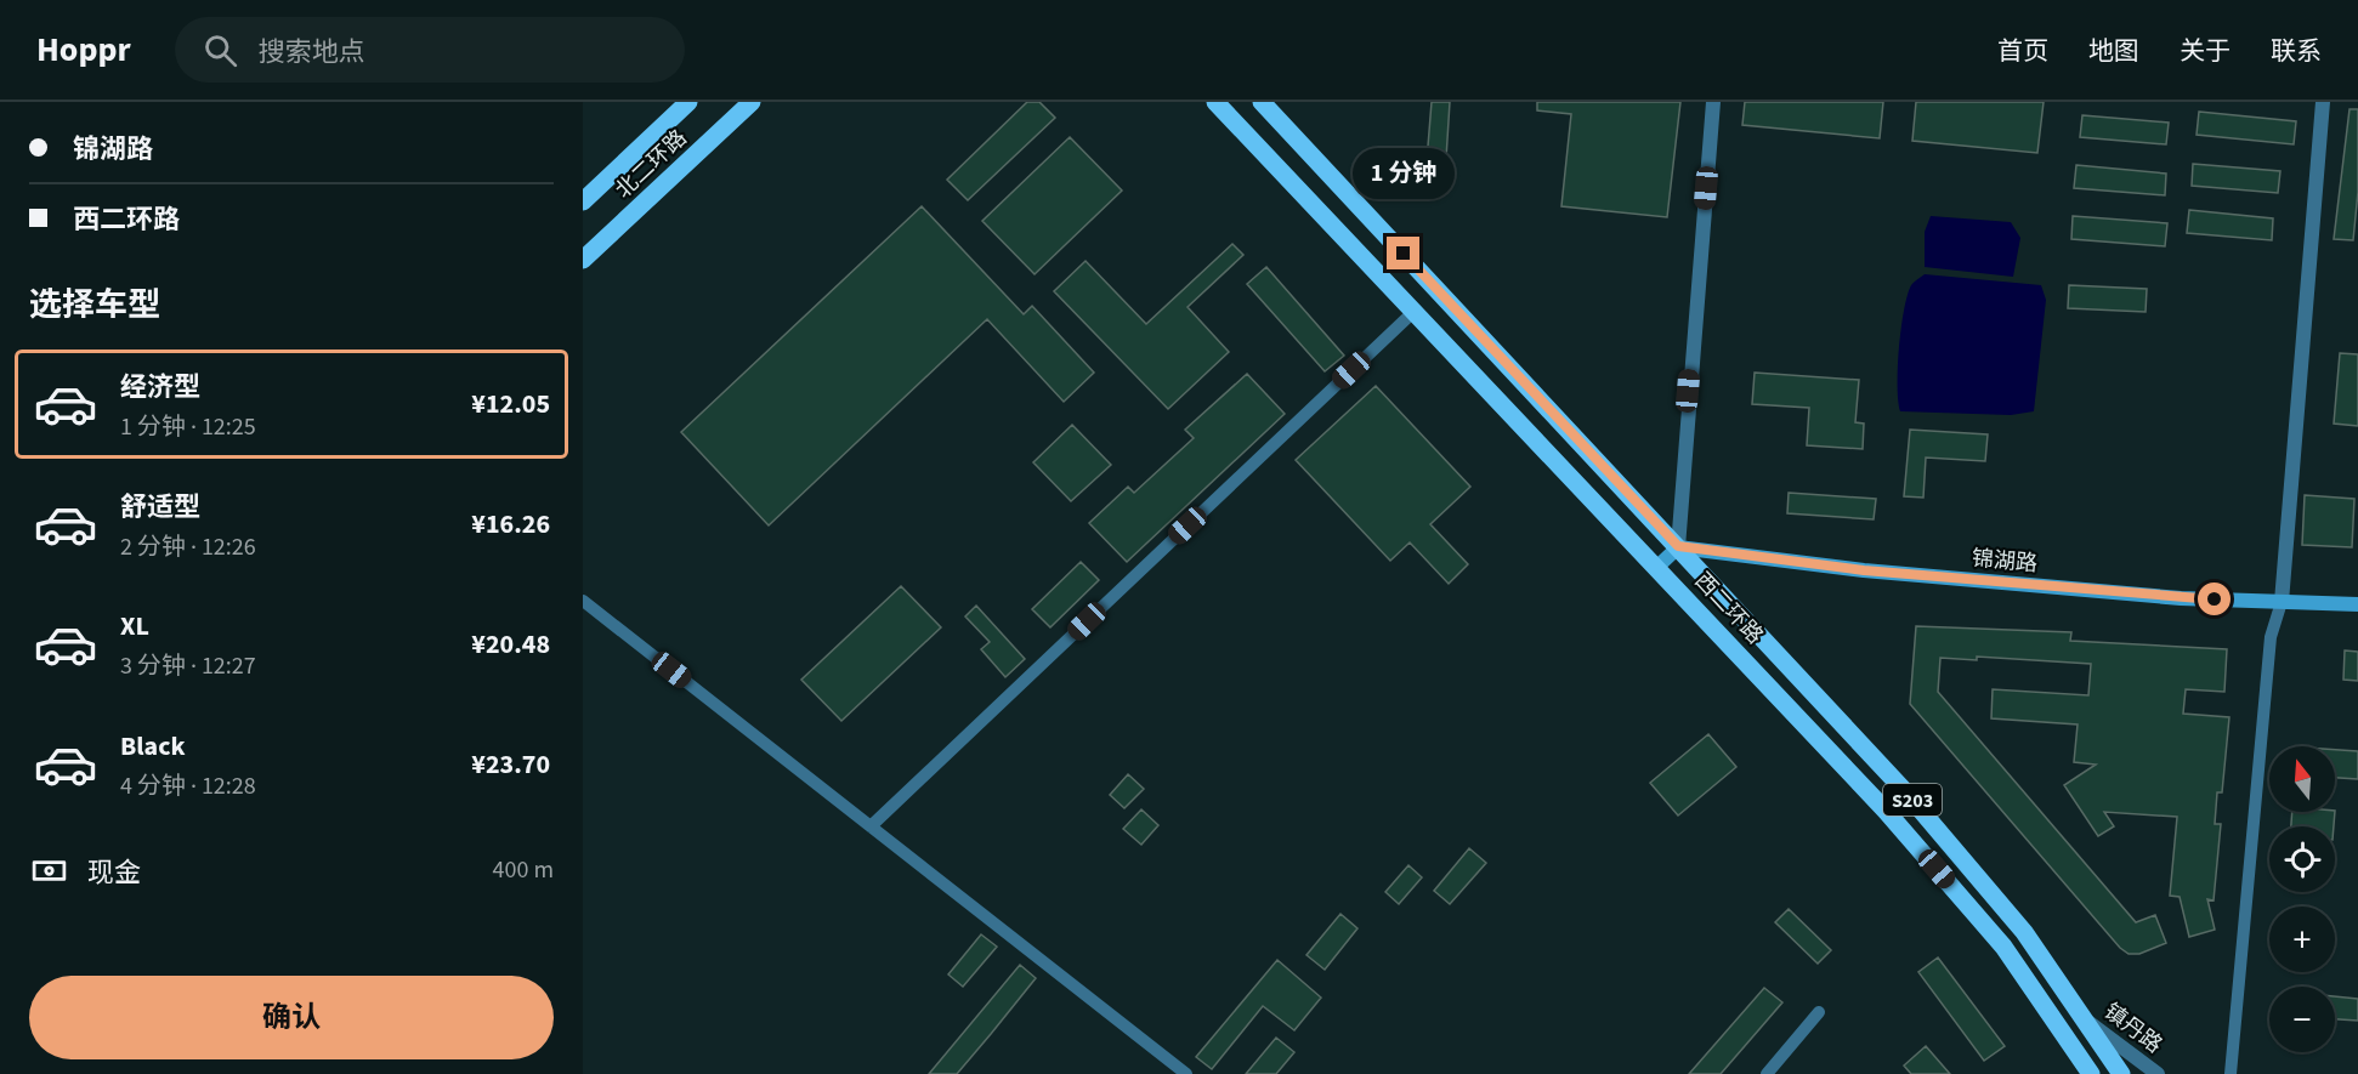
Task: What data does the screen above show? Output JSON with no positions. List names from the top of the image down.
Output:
{
  "streets": {
    "main road": [
      "北二环路",
      "锦湖路",
      "西二环路",
      "S203"
    ],
    "street": ["镇丹路"]
  },
  "crossings": [
    ["锦湖路", "西二环路"],
    ["西二环路", "镇丹路"]
  ],
  "north": "top",
  "page": {
    "header": "Hoppr",
    "search": "搜索地点",
    "nav": [
      "首页",
      "地图",
      "关于",
      "联系"
    ],
    "banner": ["锦湖路", "西二环路"],
    "bubble": "1 分钟",
    "heading": "选择车型",
    "list": [
      {
        "name": "经济型",
        "note": "1 分钟 · 12:25",
        "value": "¥12.05"
      },
      {
        "name": "舒适型",
        "note": "2 分钟 · 12:26",
        "value": "¥16.26"
      },
      {
        "name": "XL",
        "note": "3 分钟 · 12:27",
        "value": "¥20.48"
      },
      {
        "name": "Black",
        "note": "4 分钟 · 12:28",
        "value": "¥23.70"
      }
    ],
    "map_buttons": ["+", "−"],
    "pay": ["现金", "400 m"],
    "buttons": "确认"
  }
}
